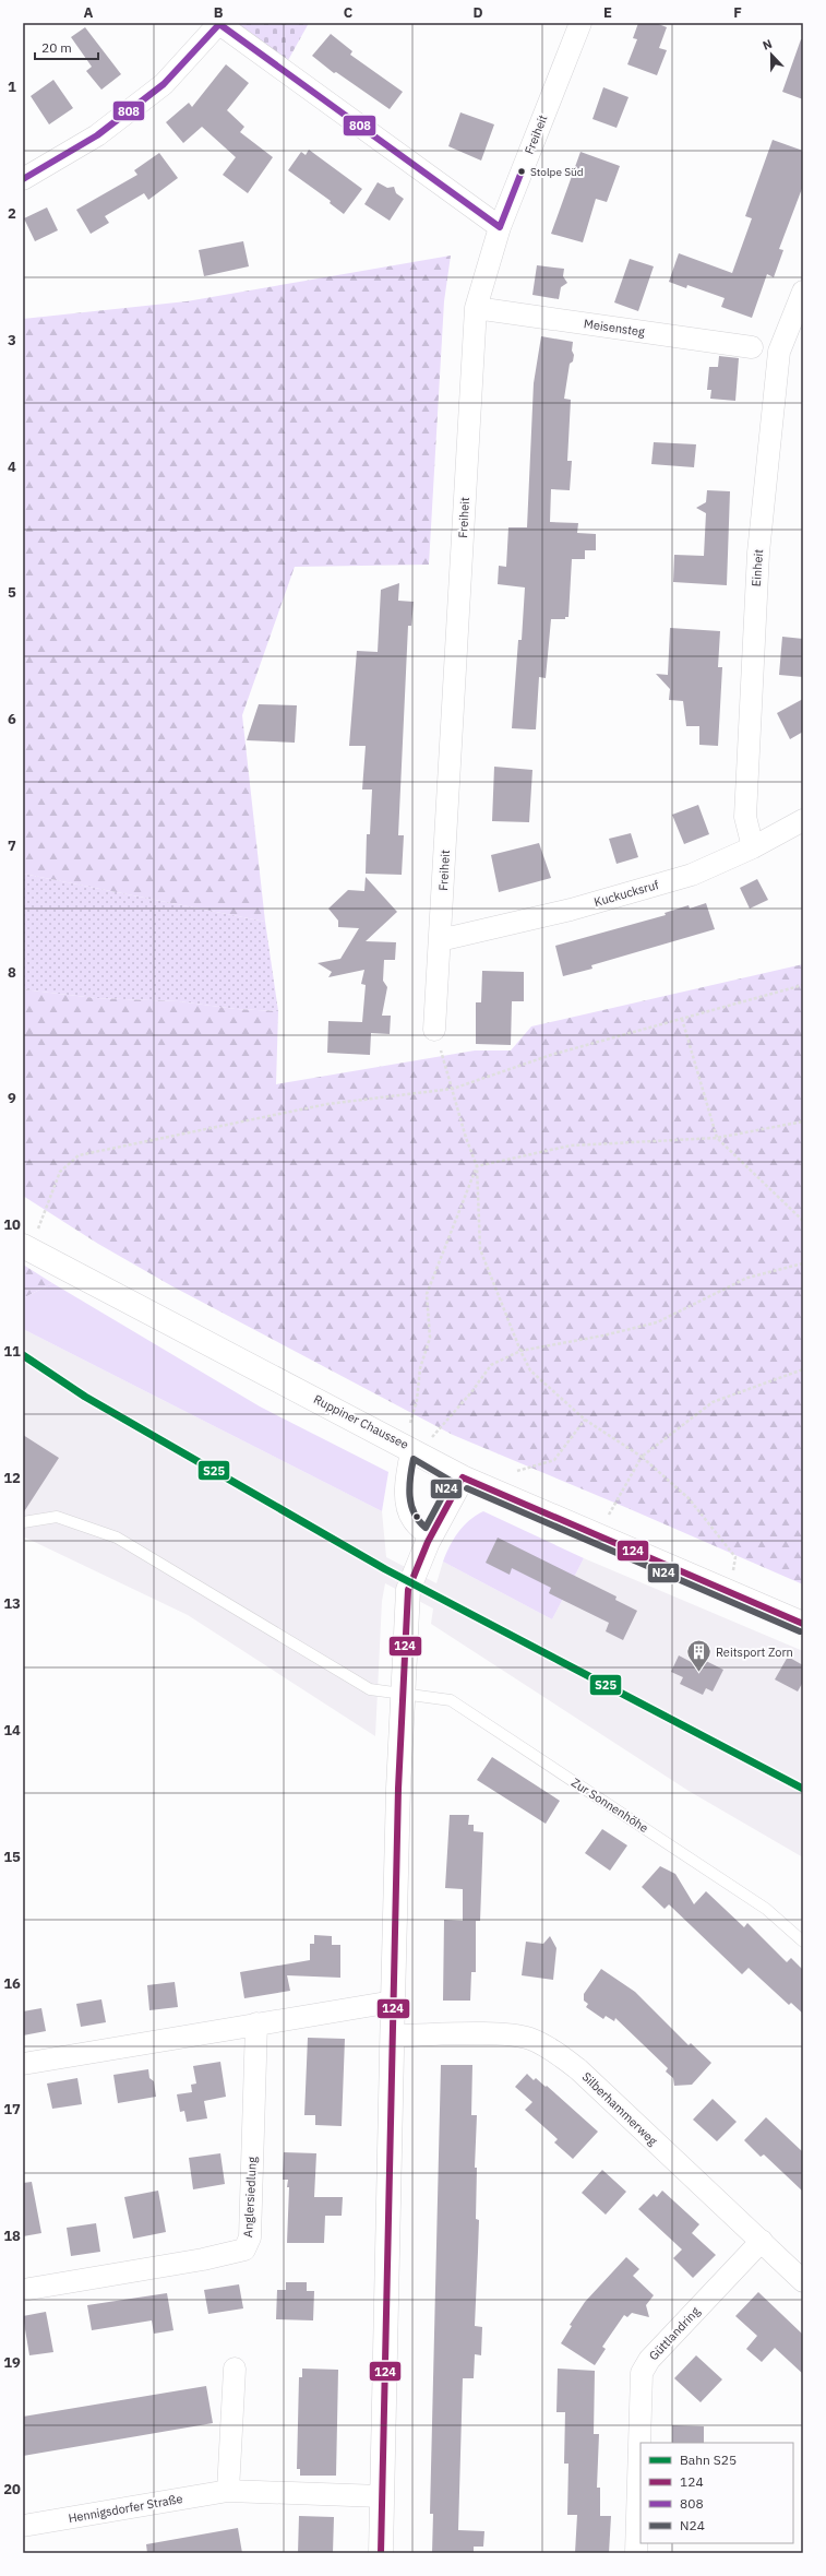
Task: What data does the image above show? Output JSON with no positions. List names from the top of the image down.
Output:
{
  "streets": {
    "main road": ["Ruppiner Chaussee"],
    "street": [
      "Freiheit",
      "Meisensteg",
      "Einheit",
      "Kuckucksruf",
      "Silberhammerweg",
      "Anglersiedlung",
      "Güttlandring",
      "Hennigsdorfer Straße"
    ],
    "lane": ["Zur Sonnenhöhe"]
  },
  "crossings": [
    ["Freiheit", "Meisensteg"],
    ["Freiheit", "Kuckucksruf"],
    ["Einheit", "Kuckucksruf"],
    ["Silberhammerweg", "Güttlandring"]
  ],
  "places": {
    "other": ["Stolpe Süd"],
    "building": ["Reitsport Zorn"]
  },
  "lines": [
    "transit line 808",
    "rail line S25",
    "transit line N24",
    "transit line 124"
  ],
  "legend": [
    "Bahn S25",
    "124",
    "808",
    "N24"
  ],
  "scale_bar": "20 m",
  "north": "top",
  "grid": {
    "columns": [
      "A",
      "B",
      "C",
      "D",
      "E",
      "F"
    ],
    "rows": [
      "1",
      "2",
      "3",
      "4",
      "5",
      "6",
      "7",
      "8",
      "9",
      "10",
      "11",
      "12",
      "13",
      "14",
      "15",
      "16",
      "17",
      "18",
      "19",
      "20"
    ]
  }
}
